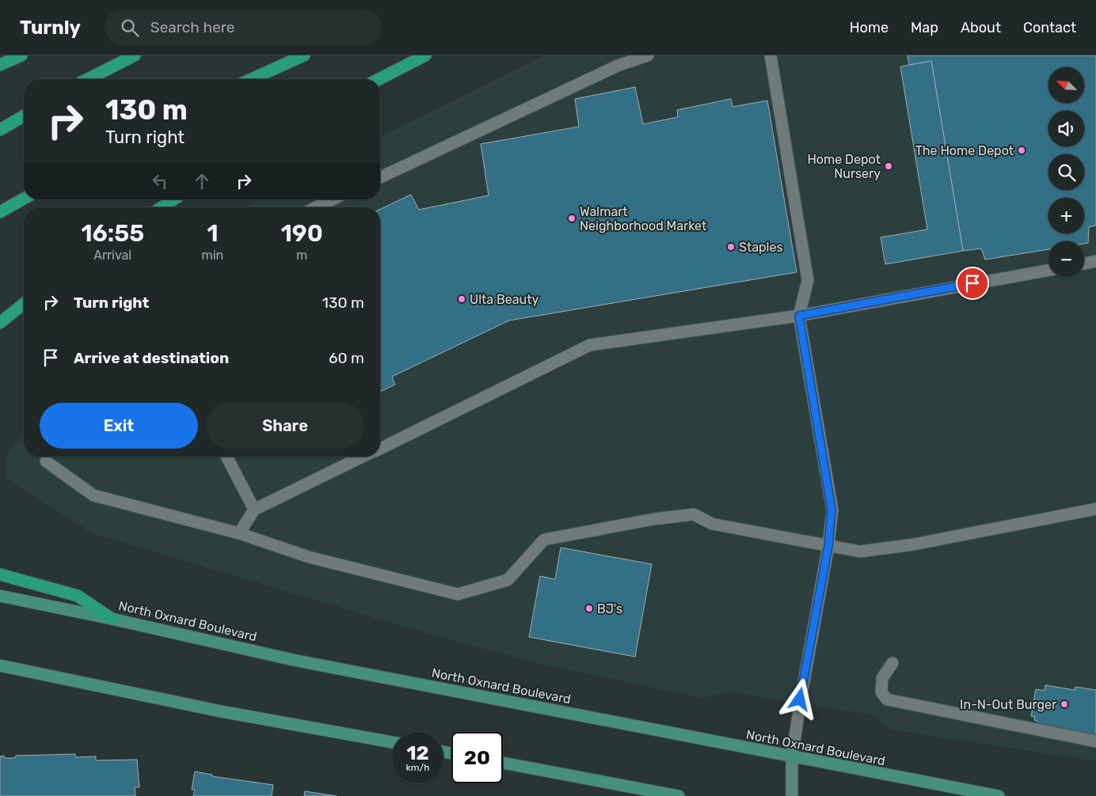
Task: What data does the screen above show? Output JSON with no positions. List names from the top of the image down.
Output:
{
  "streets": {
    "main road": ["North Oxnard Boulevard"]
  },
  "places": [
    "The Home Depot",
    "Home Depot Nursery",
    "Walmart Neighborhood Market",
    "Staples",
    "Ulta Beauty",
    "BJ's",
    "In-N-Out Burger"
  ],
  "north": "top left",
  "page": {
    "header": "Turnly",
    "search": "Search here",
    "nav": [
      "Home",
      "Map",
      "About",
      "Contact"
    ],
    "map_buttons": ["+", "−"],
    "turn": ["130 m", "Turn right"],
    "eta": [
      "16:55",
      "Arrival",
      "1",
      "min",
      "190",
      "m"
    ],
    "list": [
      {
        "name": "Turn right",
        "value": "130 m"
      },
      {
        "name": "Arrive at destination",
        "value": "60 m"
      }
    ],
    "buttons": ["Exit", "Share"],
    "speed": "12 km/h",
    "limit": "20"
  }
}
